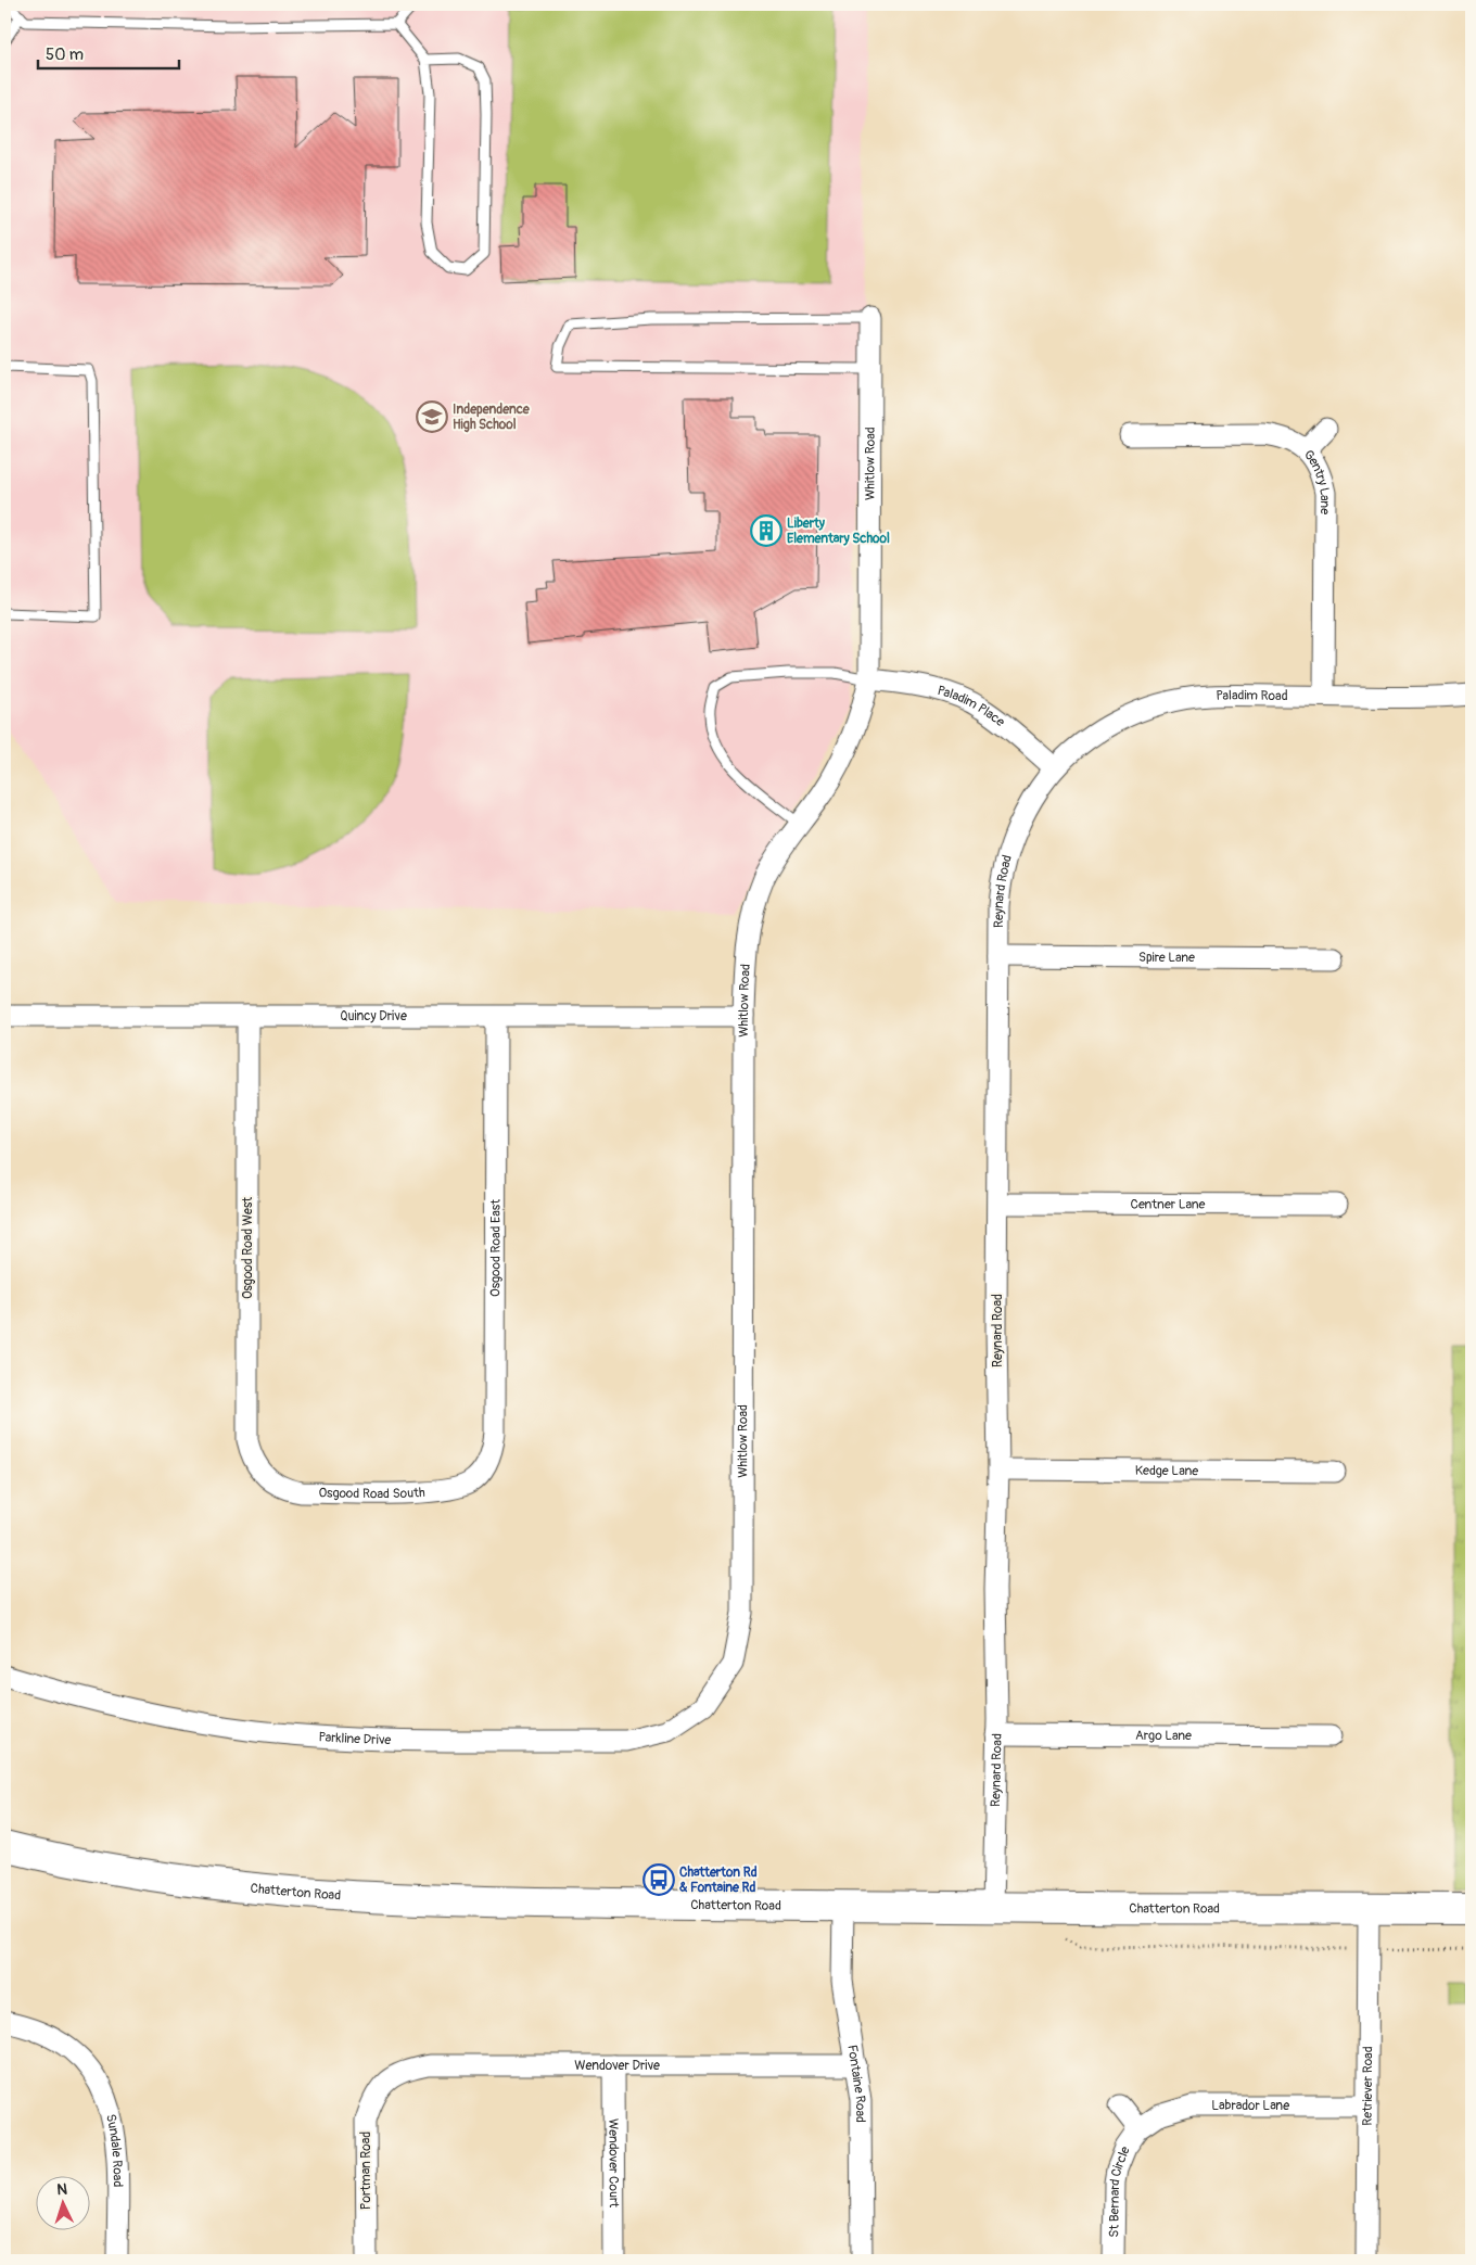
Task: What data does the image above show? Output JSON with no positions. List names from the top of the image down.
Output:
{
  "streets": {
    "main road": ["Chatterton Road"],
    "street": [
      "Whitlow Road",
      "Gentry Lane",
      "Paladim Road",
      "Paladim Place",
      "Reynard Road",
      "Spire Lane",
      "Quincy Drive",
      "Centner Lane",
      "Osgood Road West",
      "Osgood Road East",
      "Kedge Lane",
      "Osgood Road South",
      "Argo Lane",
      "Parkline Drive",
      "Wendover Drive",
      "Fontaine Road",
      "Retriever Road",
      "Labrador Lane",
      "Sundale Road",
      "Wendover Court",
      "Portman Road",
      "St Bernard Circle"
    ]
  },
  "crossings": [
    ["Whitlow Road", "Paladim Place"],
    ["Whitlow Road", "Quincy Drive"],
    ["Whitlow Road", "Parkline Drive"],
    ["Gentry Lane", "Paladim Road"],
    ["Paladim Road", "Paladim Place"],
    ["Paladim Road", "Reynard Road"],
    ["Paladim Place", "Reynard Road"],
    ["Reynard Road", "Spire Lane"],
    ["Reynard Road", "Centner Lane"],
    ["Reynard Road", "Kedge Lane"],
    ["Reynard Road", "Argo Lane"],
    ["Reynard Road", "Chatterton Road"],
    ["Quincy Drive", "Osgood Road West"],
    ["Quincy Drive", "Osgood Road East"],
    ["Osgood Road West", "Osgood Road South"],
    ["Osgood Road East", "Osgood Road South"],
    ["Chatterton Road", "Fontaine Road"],
    ["Chatterton Road", "Retriever Road"],
    ["Wendover Drive", "Fontaine Road"],
    ["Wendover Drive", "Wendover Court"],
    ["Wendover Drive", "Portman Road"],
    ["Retriever Road", "Labrador Lane"],
    ["Labrador Lane", "St Bernard Circle"]
  ],
  "places": {
    "school or university": ["Independence High School"],
    "building": ["Liberty Elementary School"],
    "bus stop": ["Chatterton Rd & Fontaine Rd"]
  },
  "scale_bar": "50 m",
  "north": "top"
}
